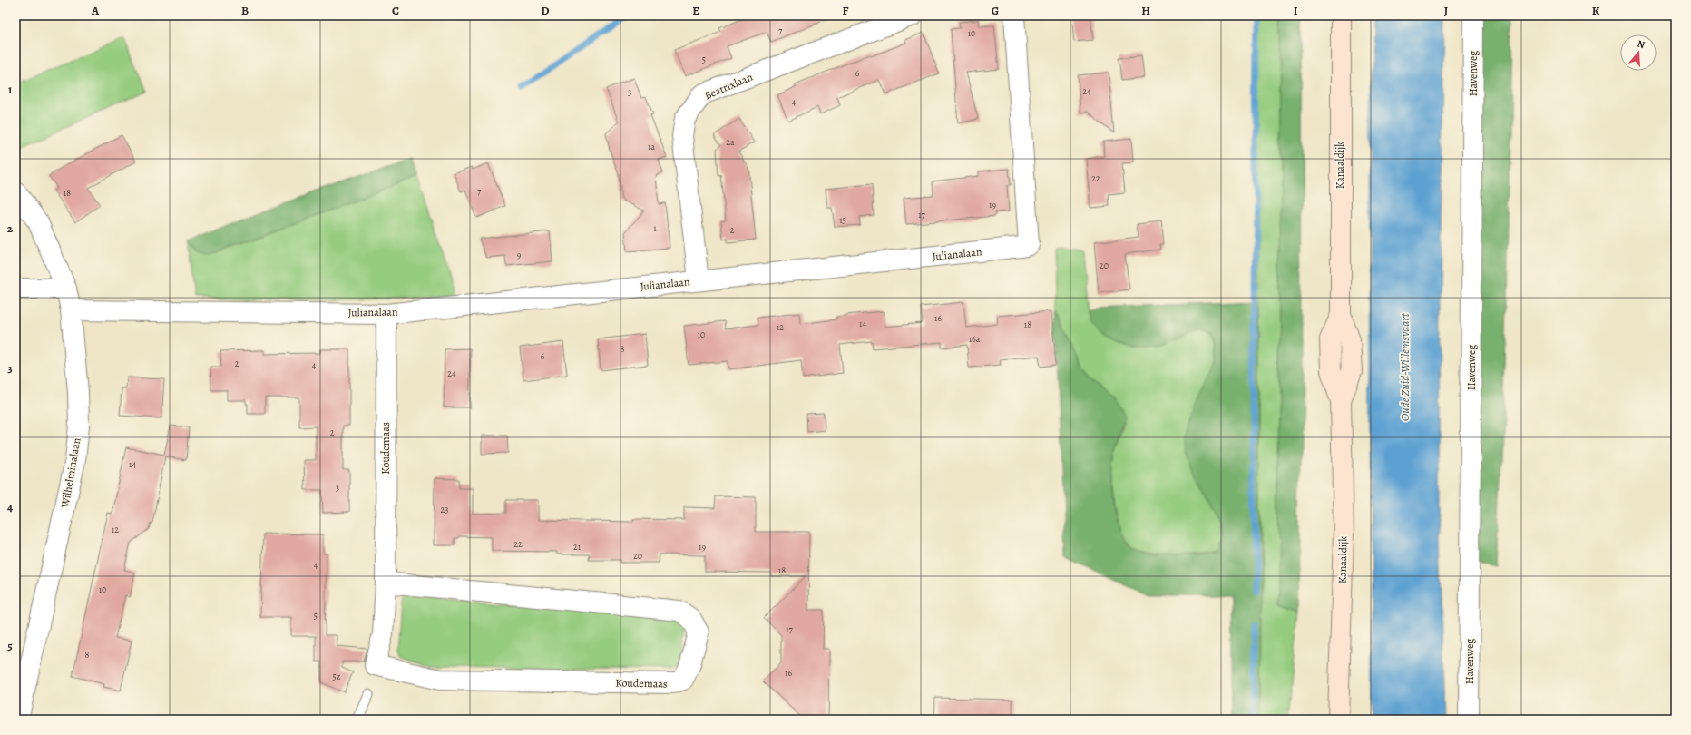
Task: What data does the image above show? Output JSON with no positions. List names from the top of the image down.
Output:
{
  "streets": {
    "main road": ["Kanaaldijk"],
    "street": [
      "Havenweg",
      "Beatrixlaan",
      "Julianalaan",
      "Koudemaas",
      "Wilhelminalaan"
    ]
  },
  "crossings": [
    ["Beatrixlaan", "Julianalaan"],
    ["Julianalaan", "Koudemaas"],
    ["Julianalaan", "Wilhelminalaan"]
  ],
  "water": ["Oude Zuid-Willemsvaart"],
  "house_numbers": [
    "7",
    "10",
    "5",
    "6",
    "24",
    "3",
    "4",
    "2a",
    "1a",
    "22",
    "7",
    "18",
    "19",
    "17",
    "15",
    "1",
    "2",
    "9",
    "20",
    "16",
    "14",
    "18",
    "12",
    "10",
    "16a",
    "8",
    "6",
    "2",
    "4",
    "24",
    "2",
    "14",
    "3",
    "23",
    "12",
    "22",
    "21",
    "19",
    "20",
    "4",
    "18",
    "10",
    "5",
    "17",
    "8",
    "16",
    "5z"
  ],
  "north": "top",
  "grid": {
    "columns": [
      "A",
      "B",
      "C",
      "D",
      "E",
      "F",
      "G",
      "H",
      "I",
      "J",
      "K"
    ],
    "rows": [
      "1",
      "2",
      "3",
      "4",
      "5"
    ]
  }
}
